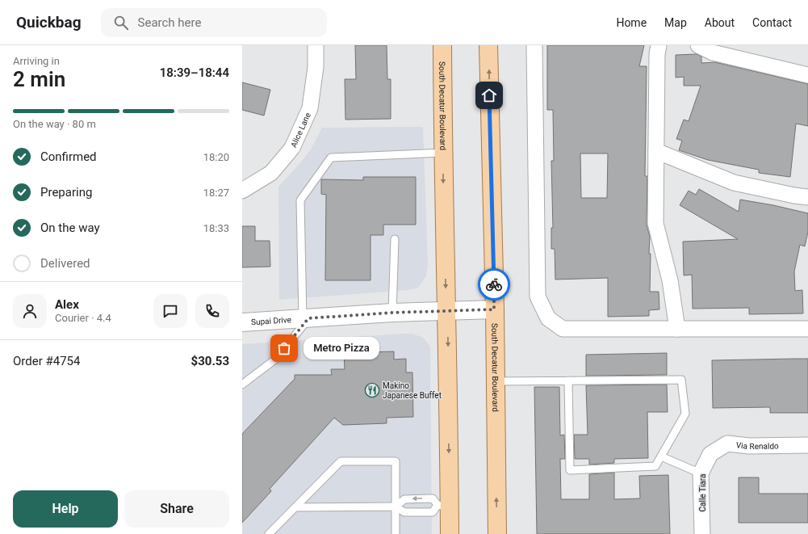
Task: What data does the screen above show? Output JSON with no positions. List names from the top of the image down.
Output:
{
  "streets": {
    "main road": ["South Decatur Boulevard"],
    "street": [
      "Alice Lane",
      "Supai Drive",
      "Via Renaldo",
      "Calle Tiara"
    ]
  },
  "crossings": [
    ["South Decatur Boulevard", "Supai Drive"],
    ["Via Renaldo", "Calle Tiara"]
  ],
  "places": {
    "other": ["Metro Pizza"],
    "restaurant": ["Makino Japanese Buffet"]
  },
  "page": {
    "header": "Quickbag",
    "search": "Search here",
    "nav": [
      "Home",
      "Map",
      "About",
      "Contact"
    ],
    "heading": ["2 min", "Arriving in", "18:39–18:44"],
    "panel": [
      "Alex",
      "Courier · 4.4",
      "Order #4754",
      "$30.53"
    ],
    "bar": "On the way · 80 m",
    "list": [
      ["Confirmed", "18:20"],
      ["Preparing", "18:27"],
      ["On the way", "18:33"],
      "Delivered"
    ],
    "bubble": "Metro Pizza",
    "buttons": ["Help", "Share"]
  }
}
